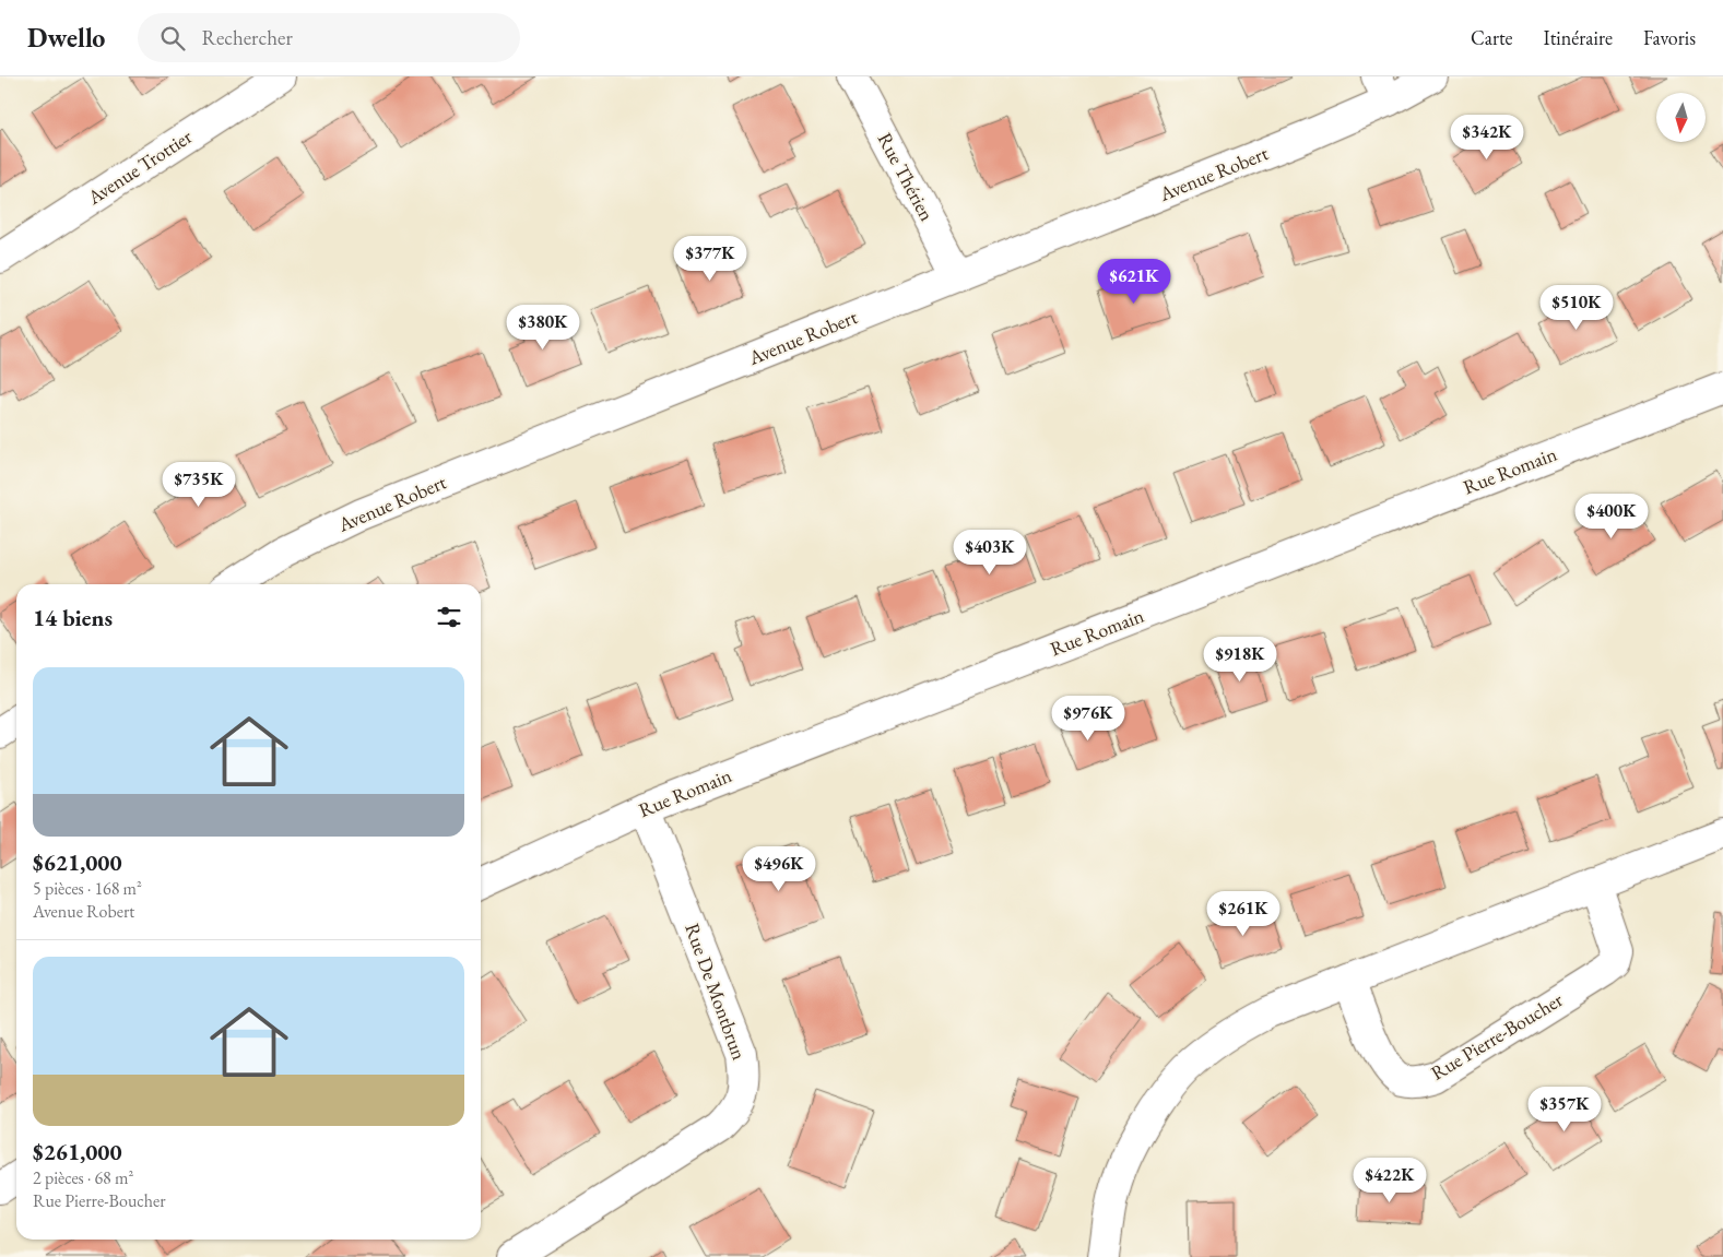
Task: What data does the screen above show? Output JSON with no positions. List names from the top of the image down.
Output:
{
  "streets": {
    "street": [
      "Avenue Trottier",
      "Avenue Robert",
      "Rue Thérien",
      "Rue Romain",
      "Rue De Montbrun",
      "Rue Pierre-Boucher"
    ]
  },
  "crossings": [
    ["Avenue Robert", "Rue Thérien"],
    ["Rue Romain", "Rue De Montbrun"]
  ],
  "north": "bottom",
  "page": {
    "header": "Dwello",
    "search": "Rechercher",
    "nav": ["Carte", "Itinéraire", "Favoris"],
    "price": [
      "$342K",
      "$377K",
      "$621K",
      "$510K",
      "$380K",
      "$735K",
      "$400K",
      "$403K",
      "$918K",
      "$976K",
      "$496K",
      "$261K",
      "$357K",
      "$422K"
    ],
    "heading": "14 biens",
    "list": [
      {
        "name": "$621,000",
        "note": "5 pièces · 168 m² · Avenue Robert"
      },
      {
        "name": "$261,000",
        "note": "2 pièces · 68 m² · Rue Pierre-Boucher"
      }
    ]
  }
}
